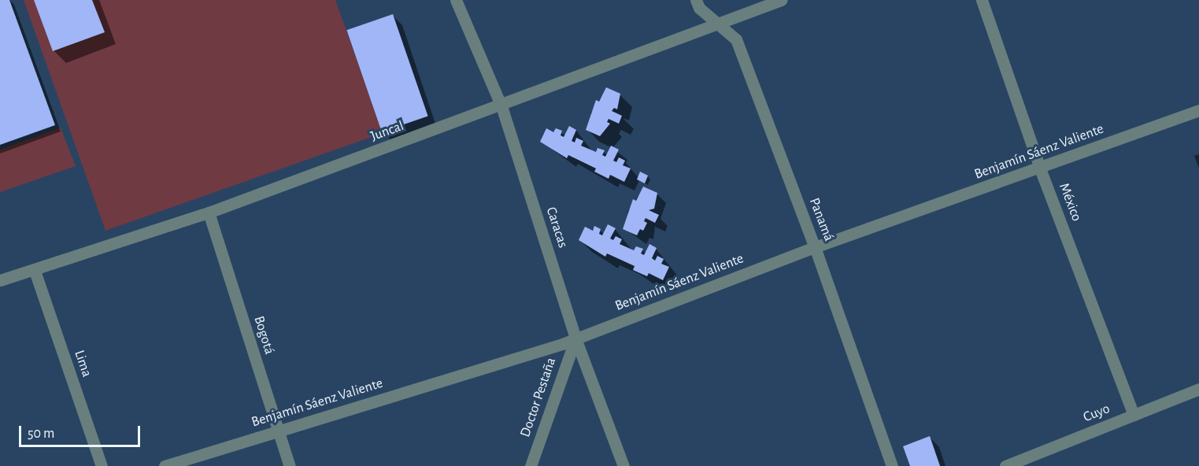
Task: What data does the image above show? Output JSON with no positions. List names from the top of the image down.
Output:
{
  "streets": {
    "street": [
      "Juncal",
      "Benjamín Sáenz Valiente",
      "México",
      "Panamá",
      "Caracas",
      "Bogotá",
      "Lima",
      "Doctor Pestaña",
      "Cuyo"
    ]
  },
  "crossings": [
    ["Juncal", "Panamá"],
    ["Juncal", "Caracas"],
    ["Juncal", "Bogotá"],
    ["Juncal", "Lima"],
    ["Benjamín Sáenz Valiente", "México"],
    ["Benjamín Sáenz Valiente", "Panamá"],
    ["Benjamín Sáenz Valiente", "Caracas"],
    ["Benjamín Sáenz Valiente", "Bogotá"],
    ["Benjamín Sáenz Valiente", "Doctor Pestaña"],
    ["México", "Cuyo"],
    ["Caracas", "Doctor Pestaña"]
  ],
  "scale_bar": "50 m"
}
